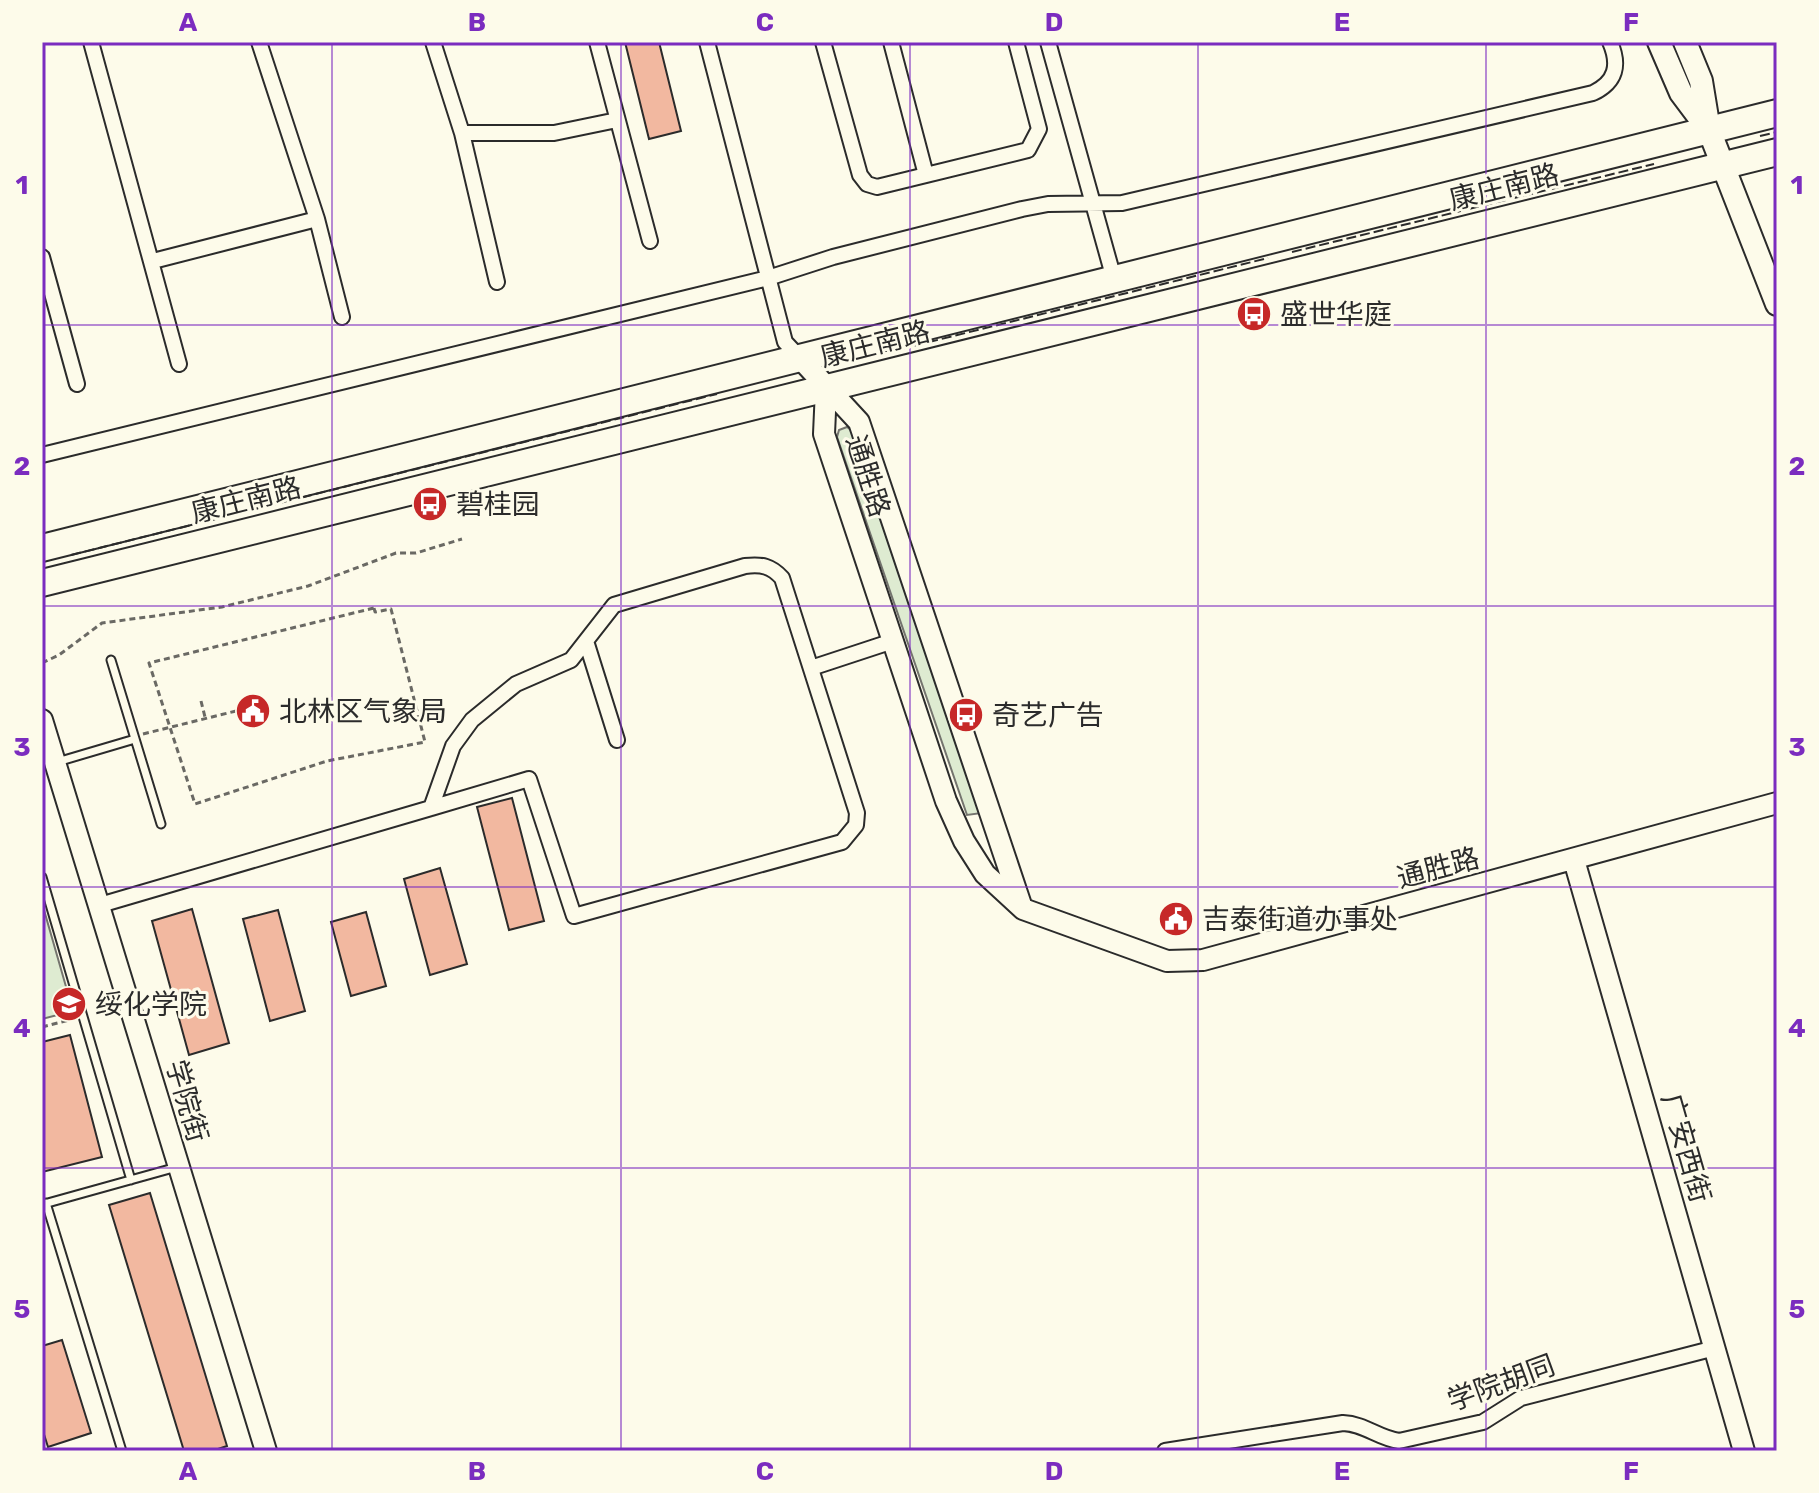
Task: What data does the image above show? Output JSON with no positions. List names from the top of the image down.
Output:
{
  "streets": {
    "highway": ["康庄南路"],
    "street": [
      "通胜路",
      "学院街",
      "广安西街",
      "学院胡同"
    ]
  },
  "crossings": [
    ["康庄南路", "通胜路"],
    ["通胜路", "广安西街"],
    ["广安西街", "学院胡同"]
  ],
  "places": {
    "bus stop": ["盛世华庭", "碧桂园", "奇艺广告"],
    "public building": ["北林区气象局", "吉泰街道办事处"],
    "school or university": ["绥化学院"]
  },
  "grid": {
    "columns": [
      "A",
      "B",
      "C",
      "D",
      "E",
      "F"
    ],
    "rows": [
      "1",
      "2",
      "3",
      "4",
      "5"
    ]
  }
}
